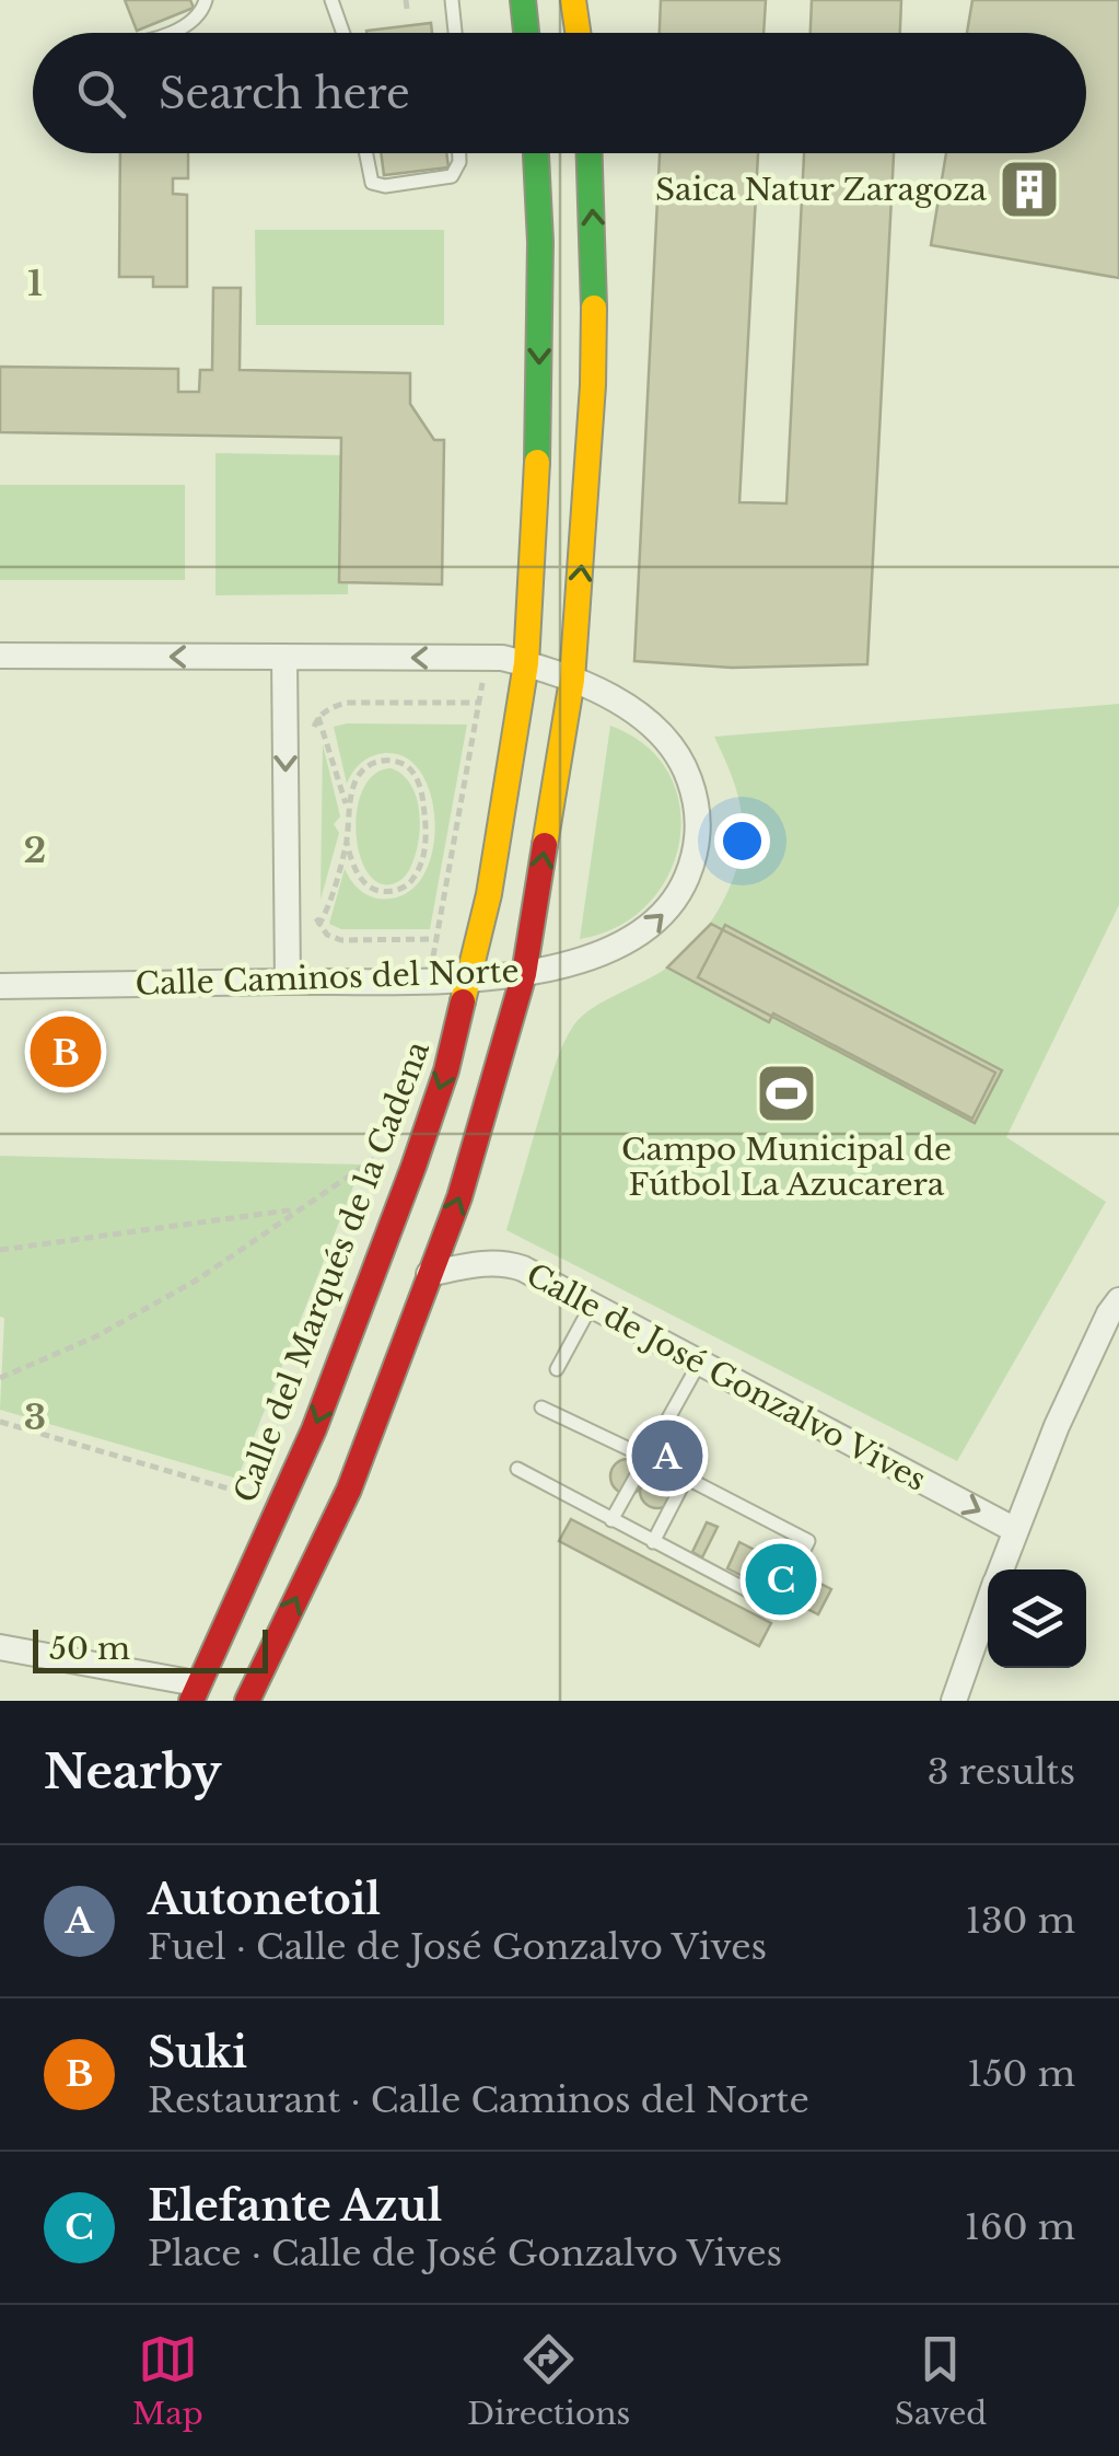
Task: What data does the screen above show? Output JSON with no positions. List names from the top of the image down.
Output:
{
  "streets": {
    "main road": ["Calle del Marqués de la Cadena"],
    "street": ["Calle Caminos del Norte", "Calle de José Gonzalvo Vives"]
  },
  "crossings": [
    ["Calle Caminos del Norte", "Calle del Marqués de la Cadena"]
  ],
  "one_way": ["Calle de José Gonzalvo Vives"],
  "places": {
    "building": ["Saica Natur Zaragoza"],
    "sports": ["Campo Municipal de Fútbol La Azucarera"]
  },
  "scale_bar": "50 m",
  "page": {
    "search": "Search here",
    "pins": ["B", "A", "C"],
    "scale": "50 m",
    "heading": ["Nearby", "3 results"],
    "list": [
      {
        "mark": "A",
        "name": "Autonetoil",
        "note": "Fuel · Calle de José Gonzalvo Vives",
        "value": "130 m"
      },
      {
        "mark": "B",
        "name": "Suki",
        "note": "Restaurant · Calle Caminos del Norte",
        "value": "150 m"
      },
      {
        "mark": "C",
        "name": "Elefante Azul",
        "note": "Place · Calle de José Gonzalvo Vives",
        "value": "160 m"
      }
    ],
    "nav": ["Map", "Directions", "Saved"]
  },
  "grid": {
    "rows": ["1", "2", "3"]
  }
}
